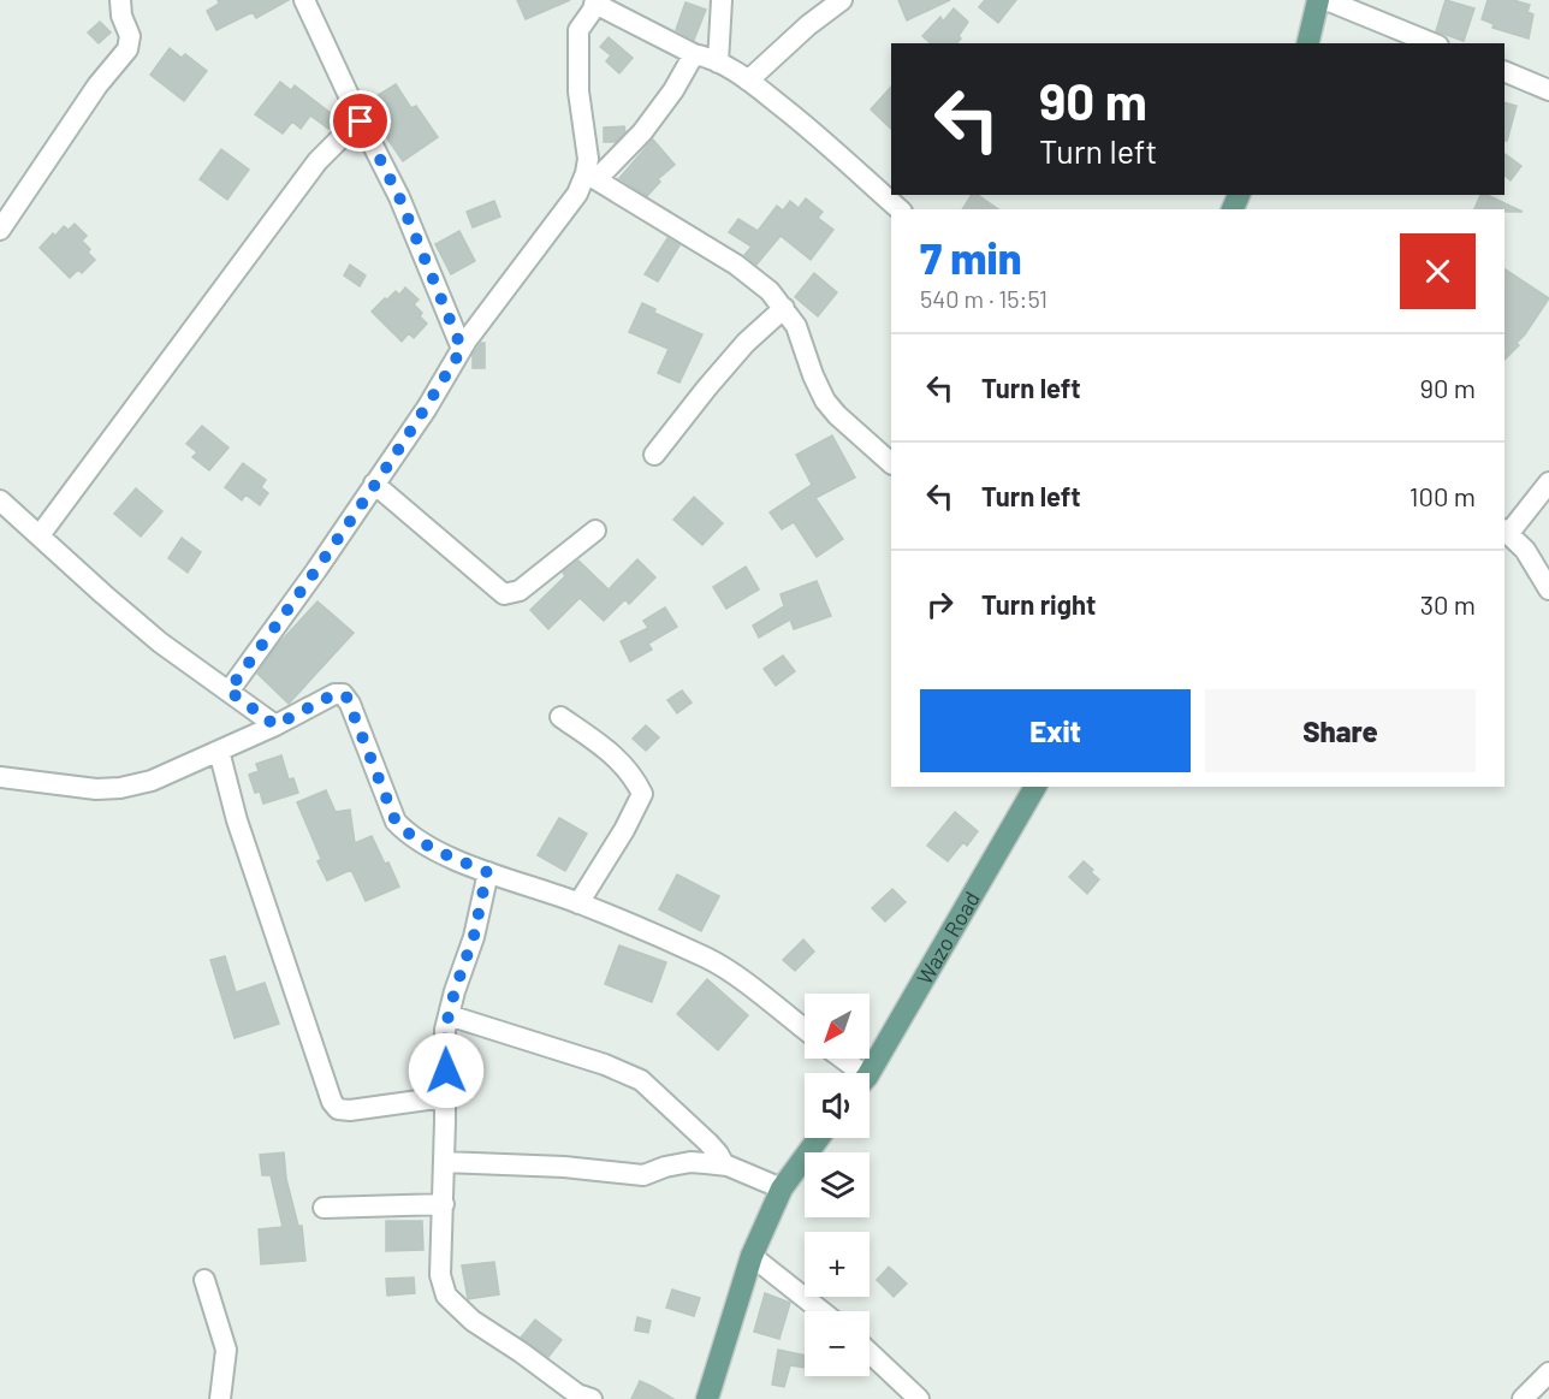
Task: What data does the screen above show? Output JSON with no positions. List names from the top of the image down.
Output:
{
  "streets": {
    "main road": ["Wazo Road"]
  },
  "north": "bottom left",
  "page": {
    "turn": ["90 m", "Turn left"],
    "heading": ["7 min", "540 m · 15:51"],
    "list": [
      {
        "name": "Turn left",
        "value": "90 m"
      },
      {
        "name": "Turn left",
        "value": "100 m"
      },
      {
        "name": "Turn right",
        "value": "30 m"
      }
    ],
    "buttons": ["Exit", "Share"],
    "map_buttons": ["+", "−"]
  }
}
